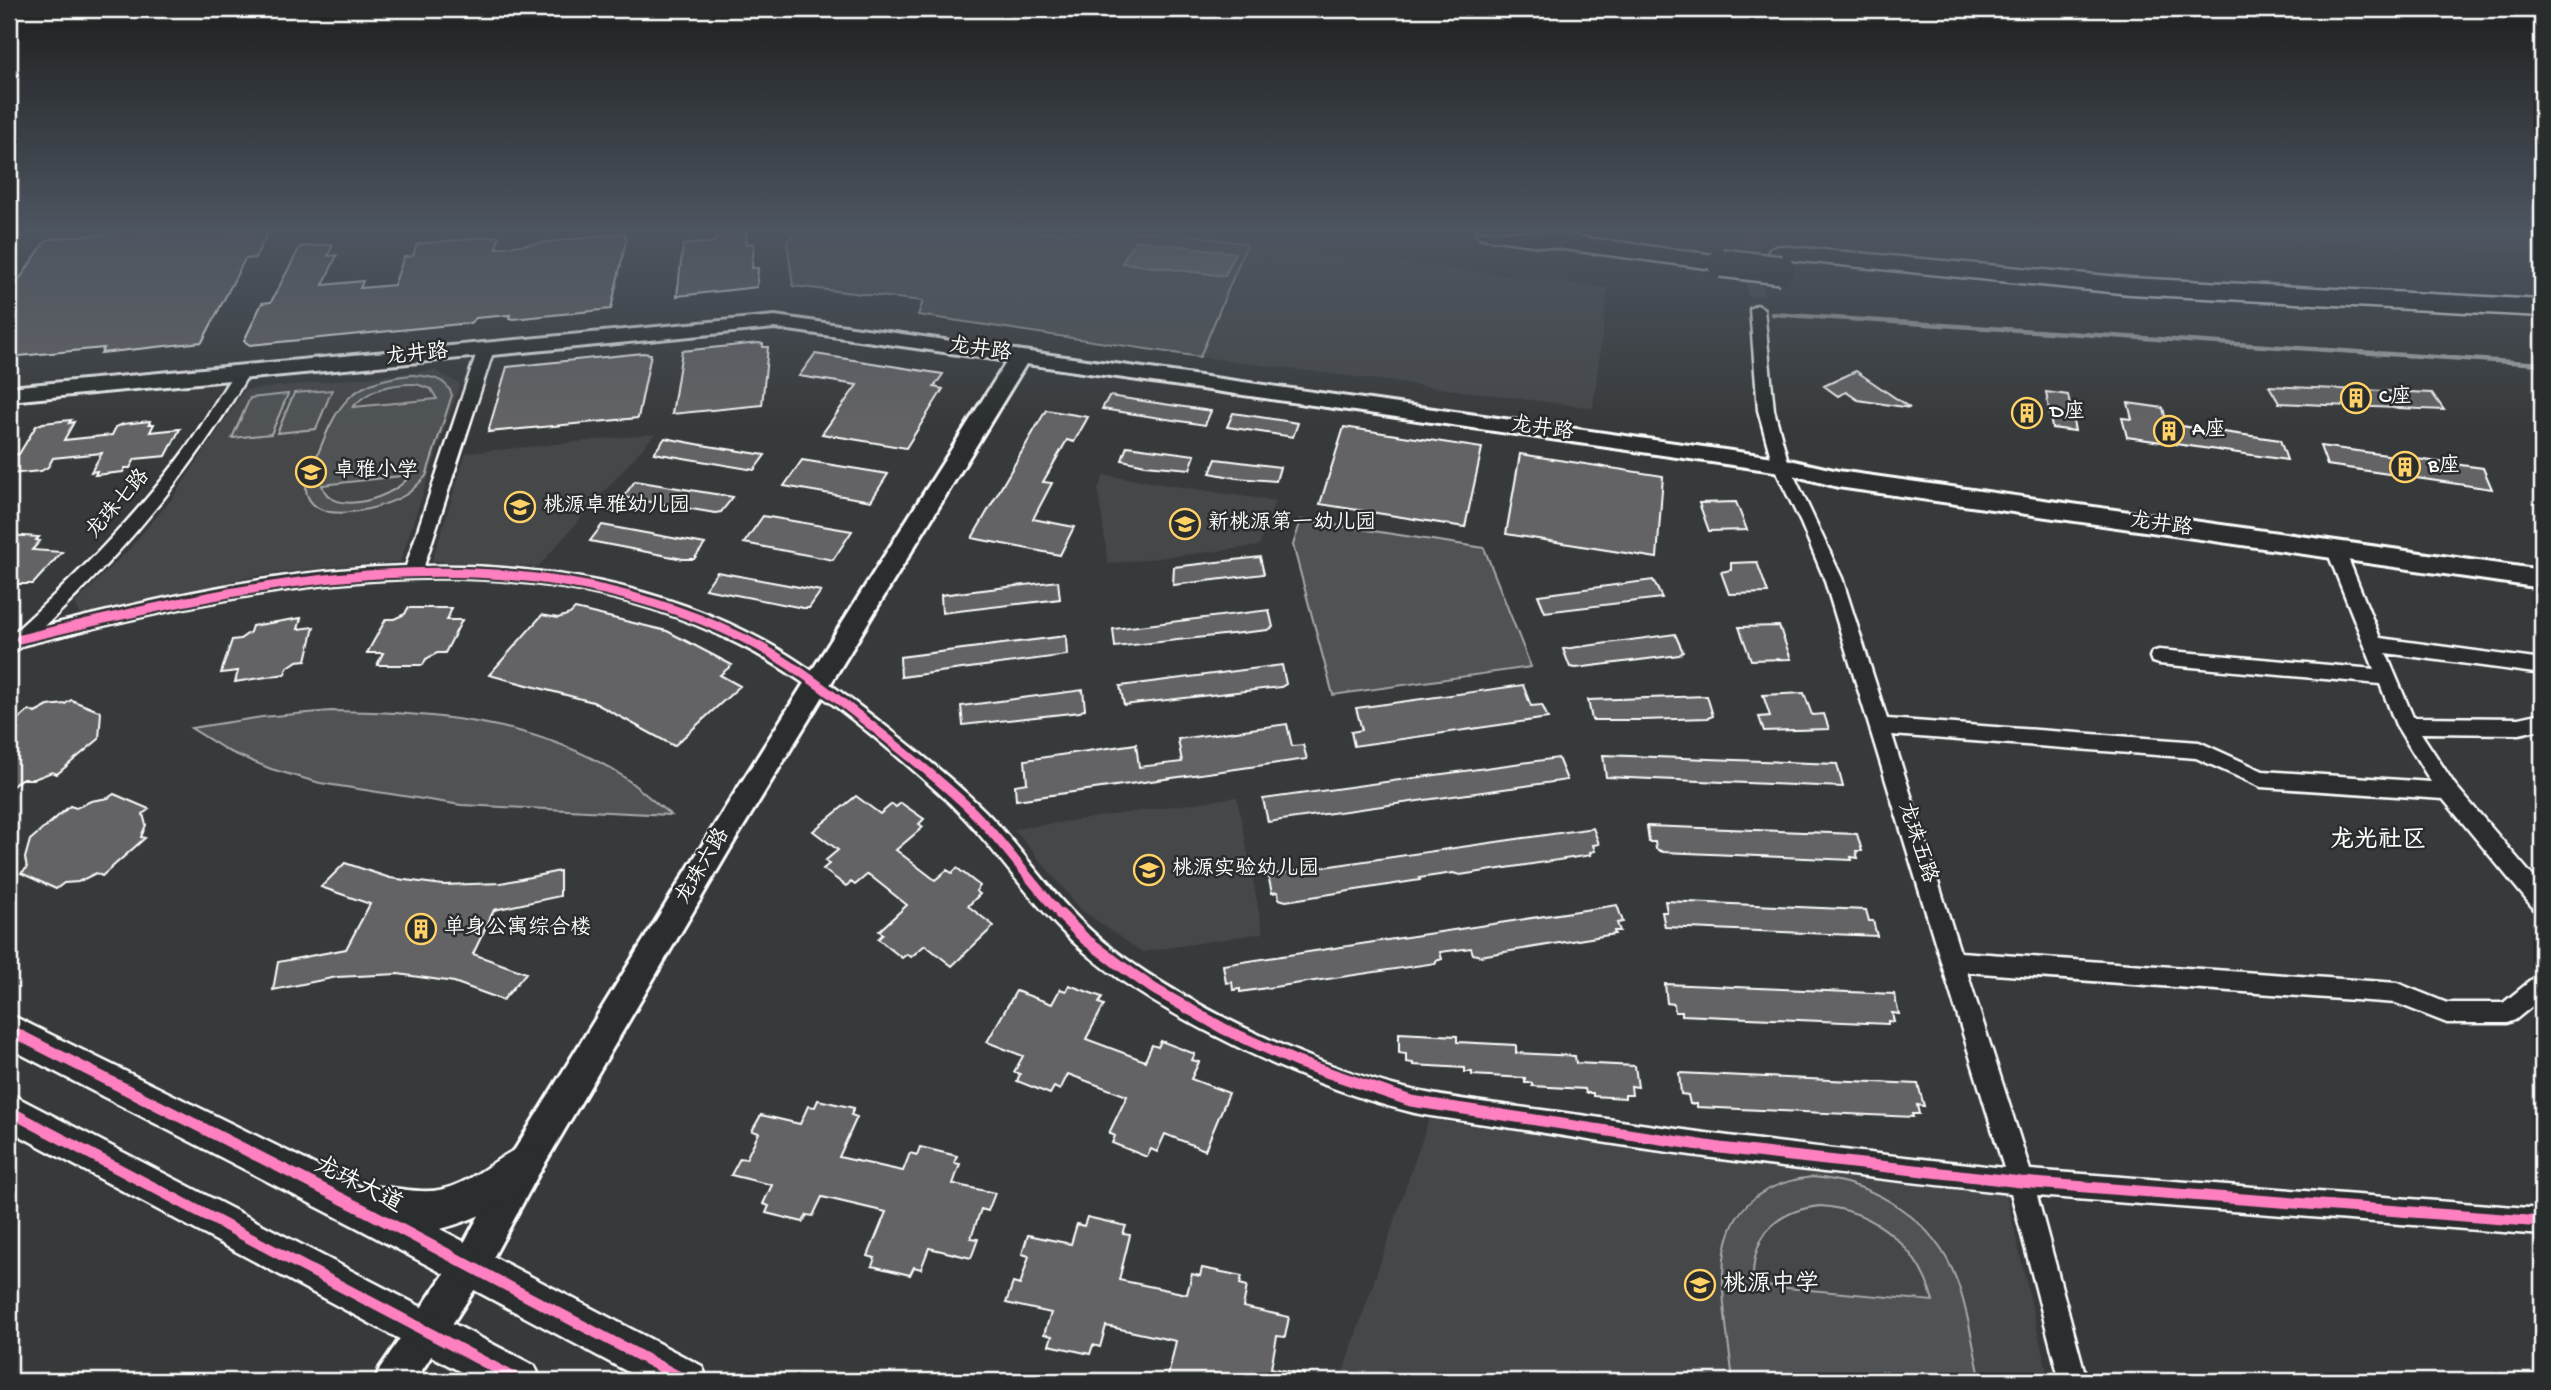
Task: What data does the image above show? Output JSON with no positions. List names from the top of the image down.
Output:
{
  "streets": {
    "main road": ["龙珠大道"],
    "street": [
      "龙井路",
      "龙珠七路",
      "龙珠五路",
      "龙珠六路"
    ]
  },
  "crossings": [
    ["龙井路", "龙珠七路"],
    ["龙井路", "龙珠五路"],
    ["龙井路", "龙珠六路"],
    ["龙珠六路", "龙珠大道"]
  ],
  "districts": ["龙光社区"],
  "places": {
    "building": [
      "C座",
      "D座",
      "A座",
      "B座",
      "单身公寓综合楼"
    ],
    "school or university": [
      "卓雅小学",
      "桃源卓雅幼儿园",
      "新桃源第一幼儿园",
      "桃源实验幼儿园",
      "桃源中学"
    ]
  }
}
